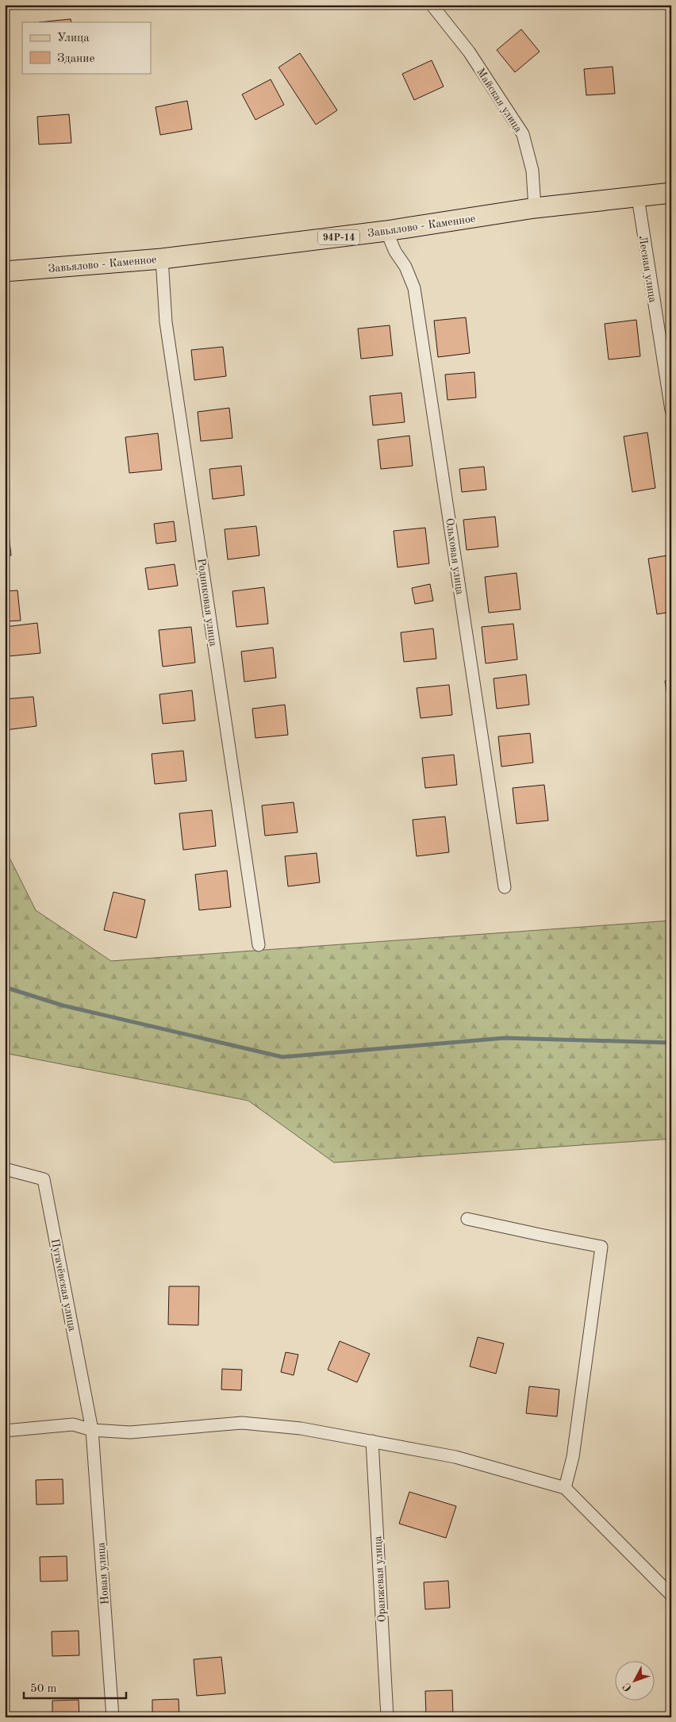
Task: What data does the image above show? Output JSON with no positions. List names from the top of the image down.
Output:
{
  "streets": {
    "main road": ["Завьялово - Каменное", "94Р-14"],
    "street": [
      "Майская улица",
      "Лесная улица",
      "Ольховая улица",
      "Родниковая улица",
      "Пугачёвская улица",
      "Новая улица",
      "Оранжевая улица"
    ]
  },
  "crossings": [
    ["Майская улица", "Завьялово - Каменное"],
    ["Завьялово - Каменное", "Лесная улица"],
    ["Завьялово - Каменное", "Ольховая улица"],
    ["Завьялово - Каменное", "Родниковая улица"],
    ["Пугачёвская улица", "Новая улица"]
  ],
  "legend": ["Улица", "Здание"],
  "scale_bar": "50 m",
  "north": "bottom left"
}
